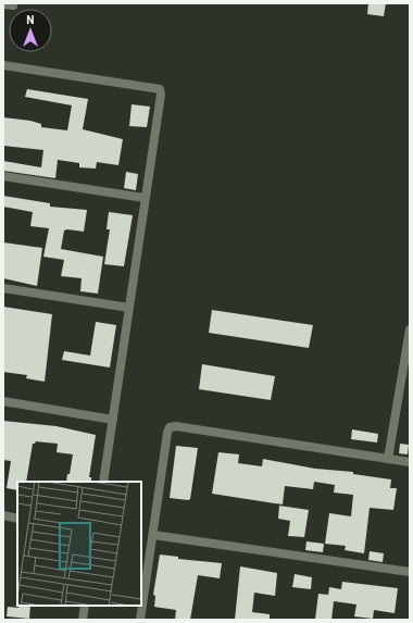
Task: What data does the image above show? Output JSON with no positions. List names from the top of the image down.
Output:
{
  "north": "top"
}
